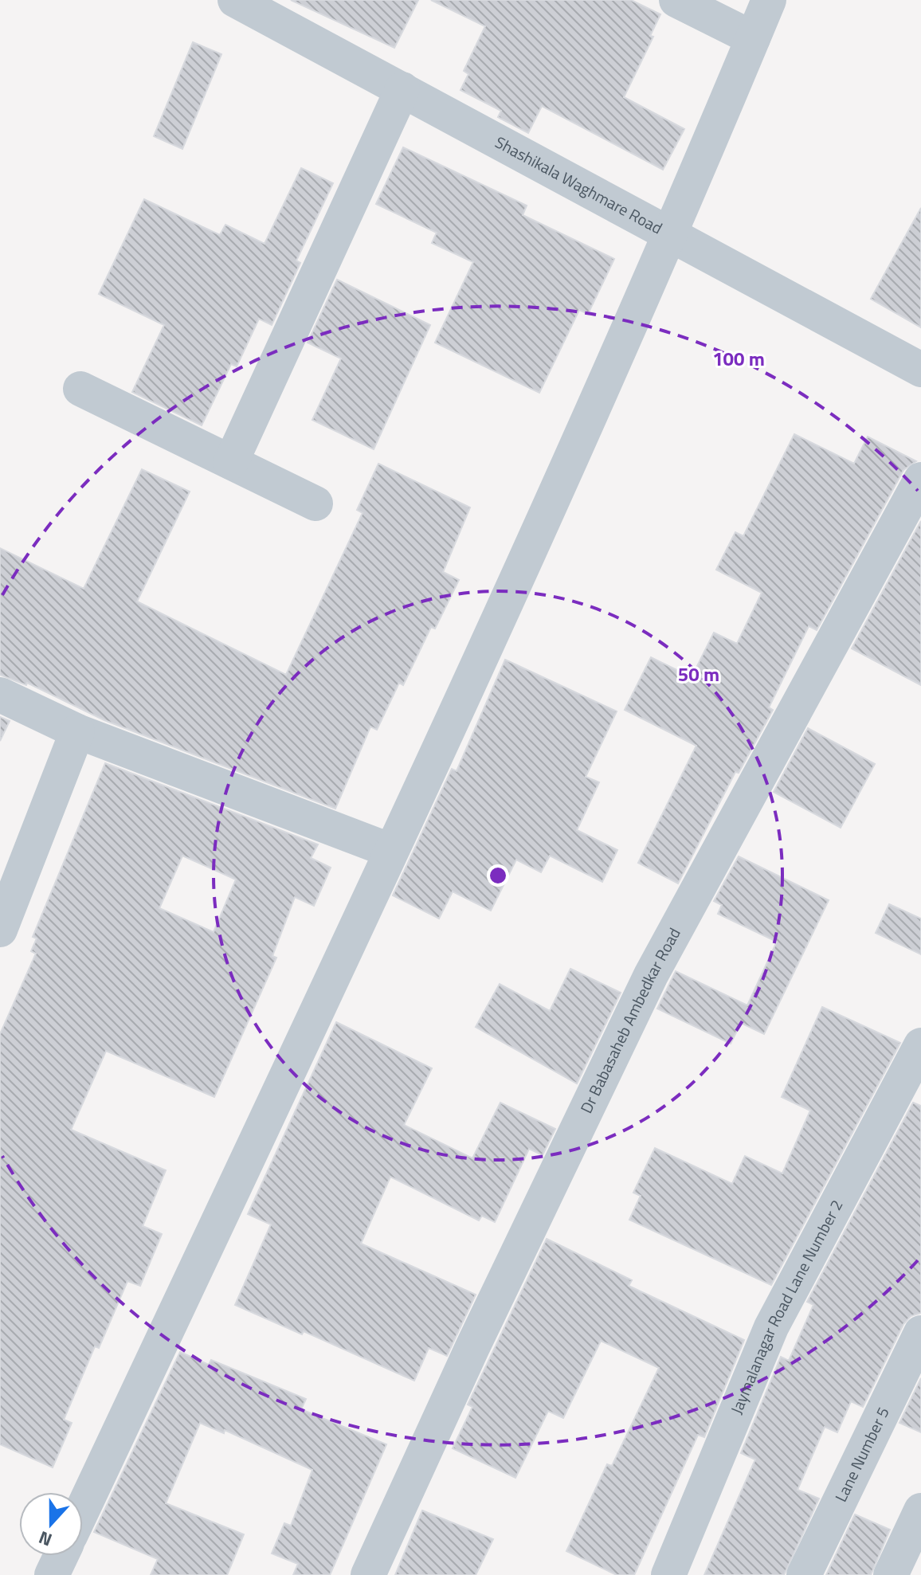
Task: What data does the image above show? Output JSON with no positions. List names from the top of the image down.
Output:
{
  "streets": {
    "street": [
      "Shashikala Waghmare Road",
      "Dr Babasaheb Ambedkar Road",
      "Jaymalanagar Road Lane Number 2",
      "Lane Number 5"
    ]
  },
  "north": "bottom",
  "rings": ["100 m", "50 m"]
}
